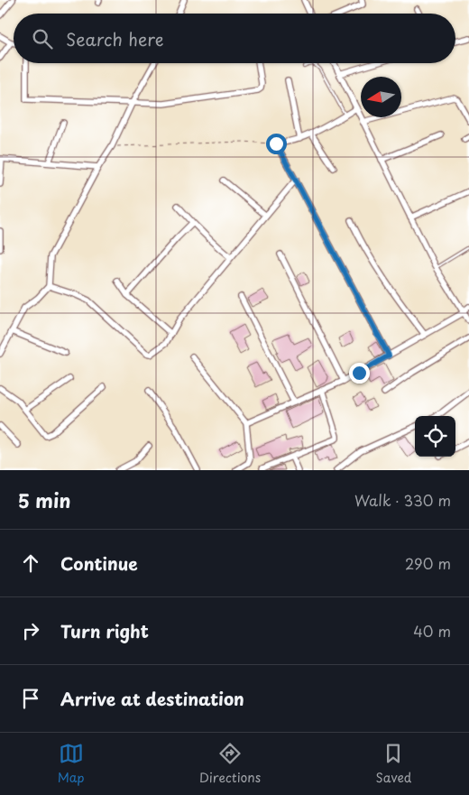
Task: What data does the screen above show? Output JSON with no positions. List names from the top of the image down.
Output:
{
  "north": "left",
  "page": {
    "search": "Search here",
    "heading": ["5 min", "Walk · 330 m"],
    "list": [
      ["Continue", "290 m"],
      ["Turn right", "40 m"],
      "Arrive at destination"
    ],
    "nav": ["Map", "Directions", "Saved"]
  }
}
